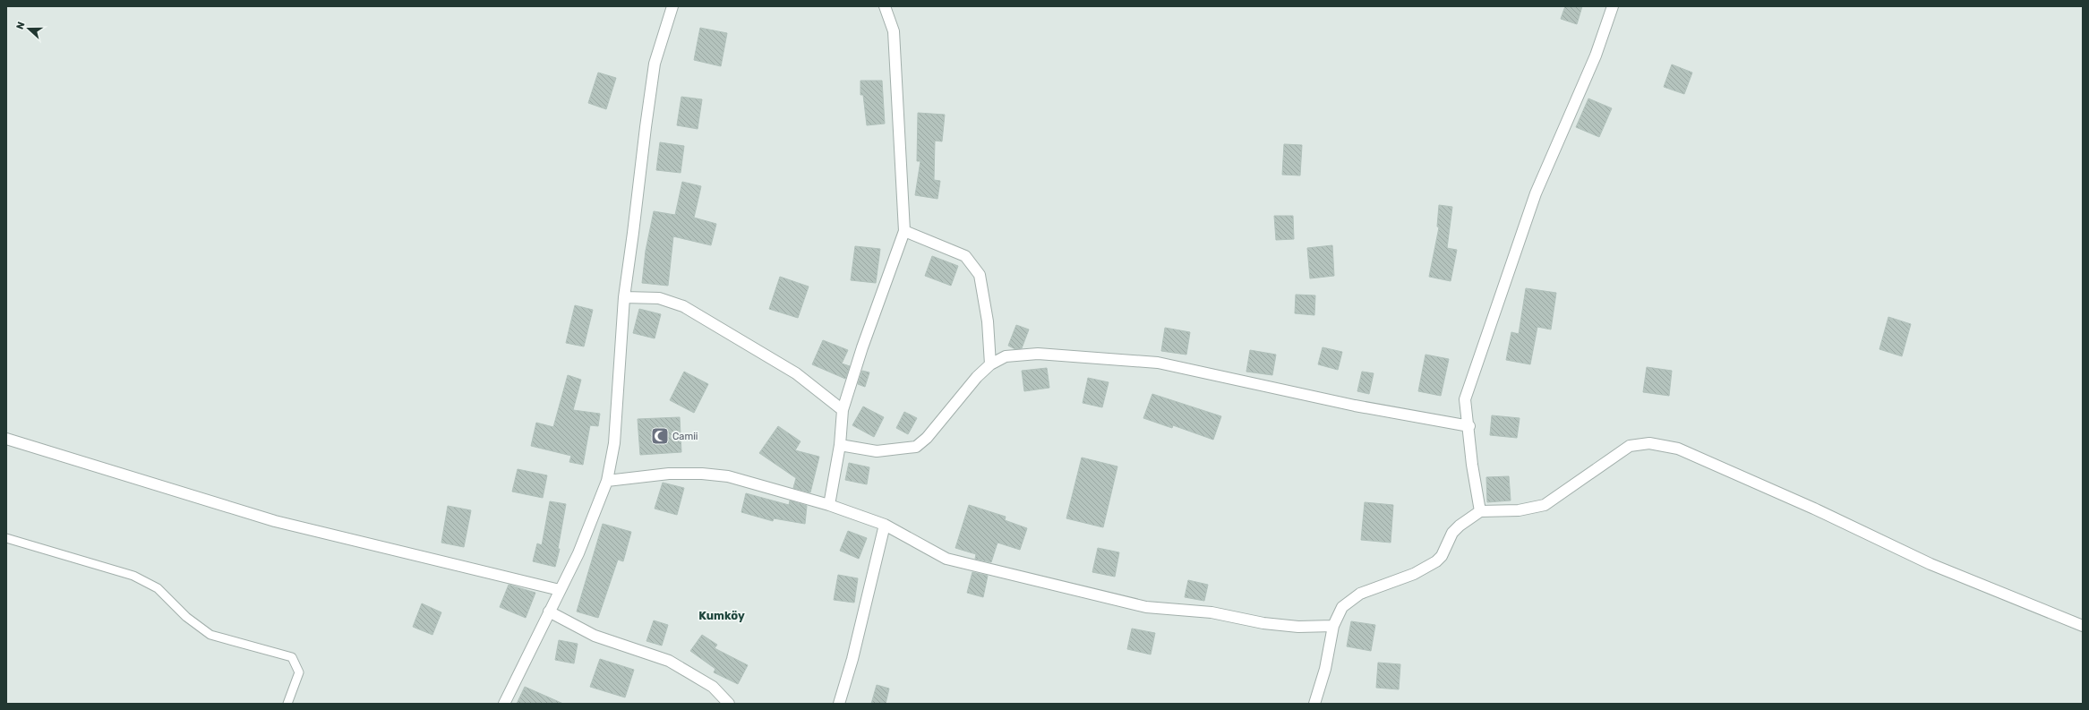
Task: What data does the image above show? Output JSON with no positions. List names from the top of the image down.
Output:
{
  "districts": ["Kumköy"],
  "places": {
    "mosque": ["Camii"]
  },
  "north": "left"
}
